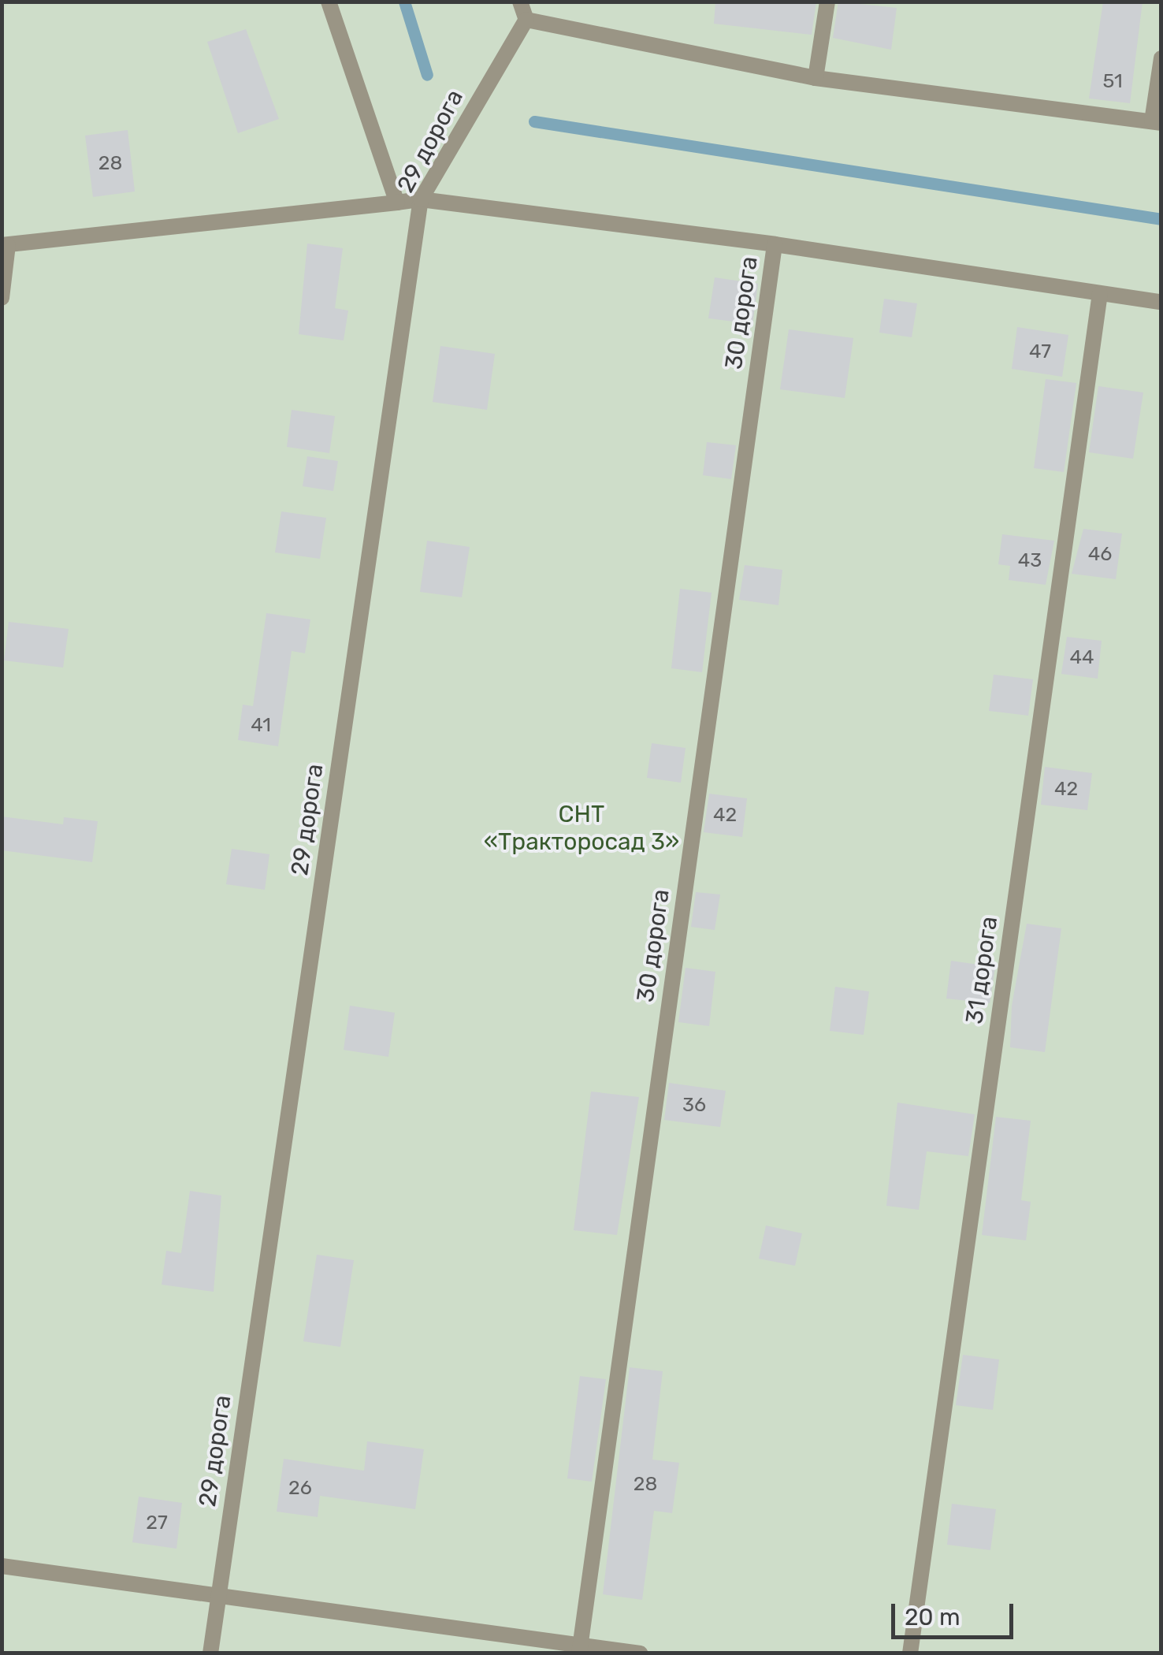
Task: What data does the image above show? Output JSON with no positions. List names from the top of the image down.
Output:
{
  "streets": {
    "street": ["29 дорога", "30 дорога", "31 дорога"]
  },
  "parks": ["СНТ «Тракторосад 3»"],
  "house_numbers": [
    "51",
    "28",
    "47",
    "46",
    "43",
    "44",
    "41",
    "42",
    "42",
    "36",
    "28",
    "26",
    "27"
  ],
  "scale_bar": "20 m"
}
